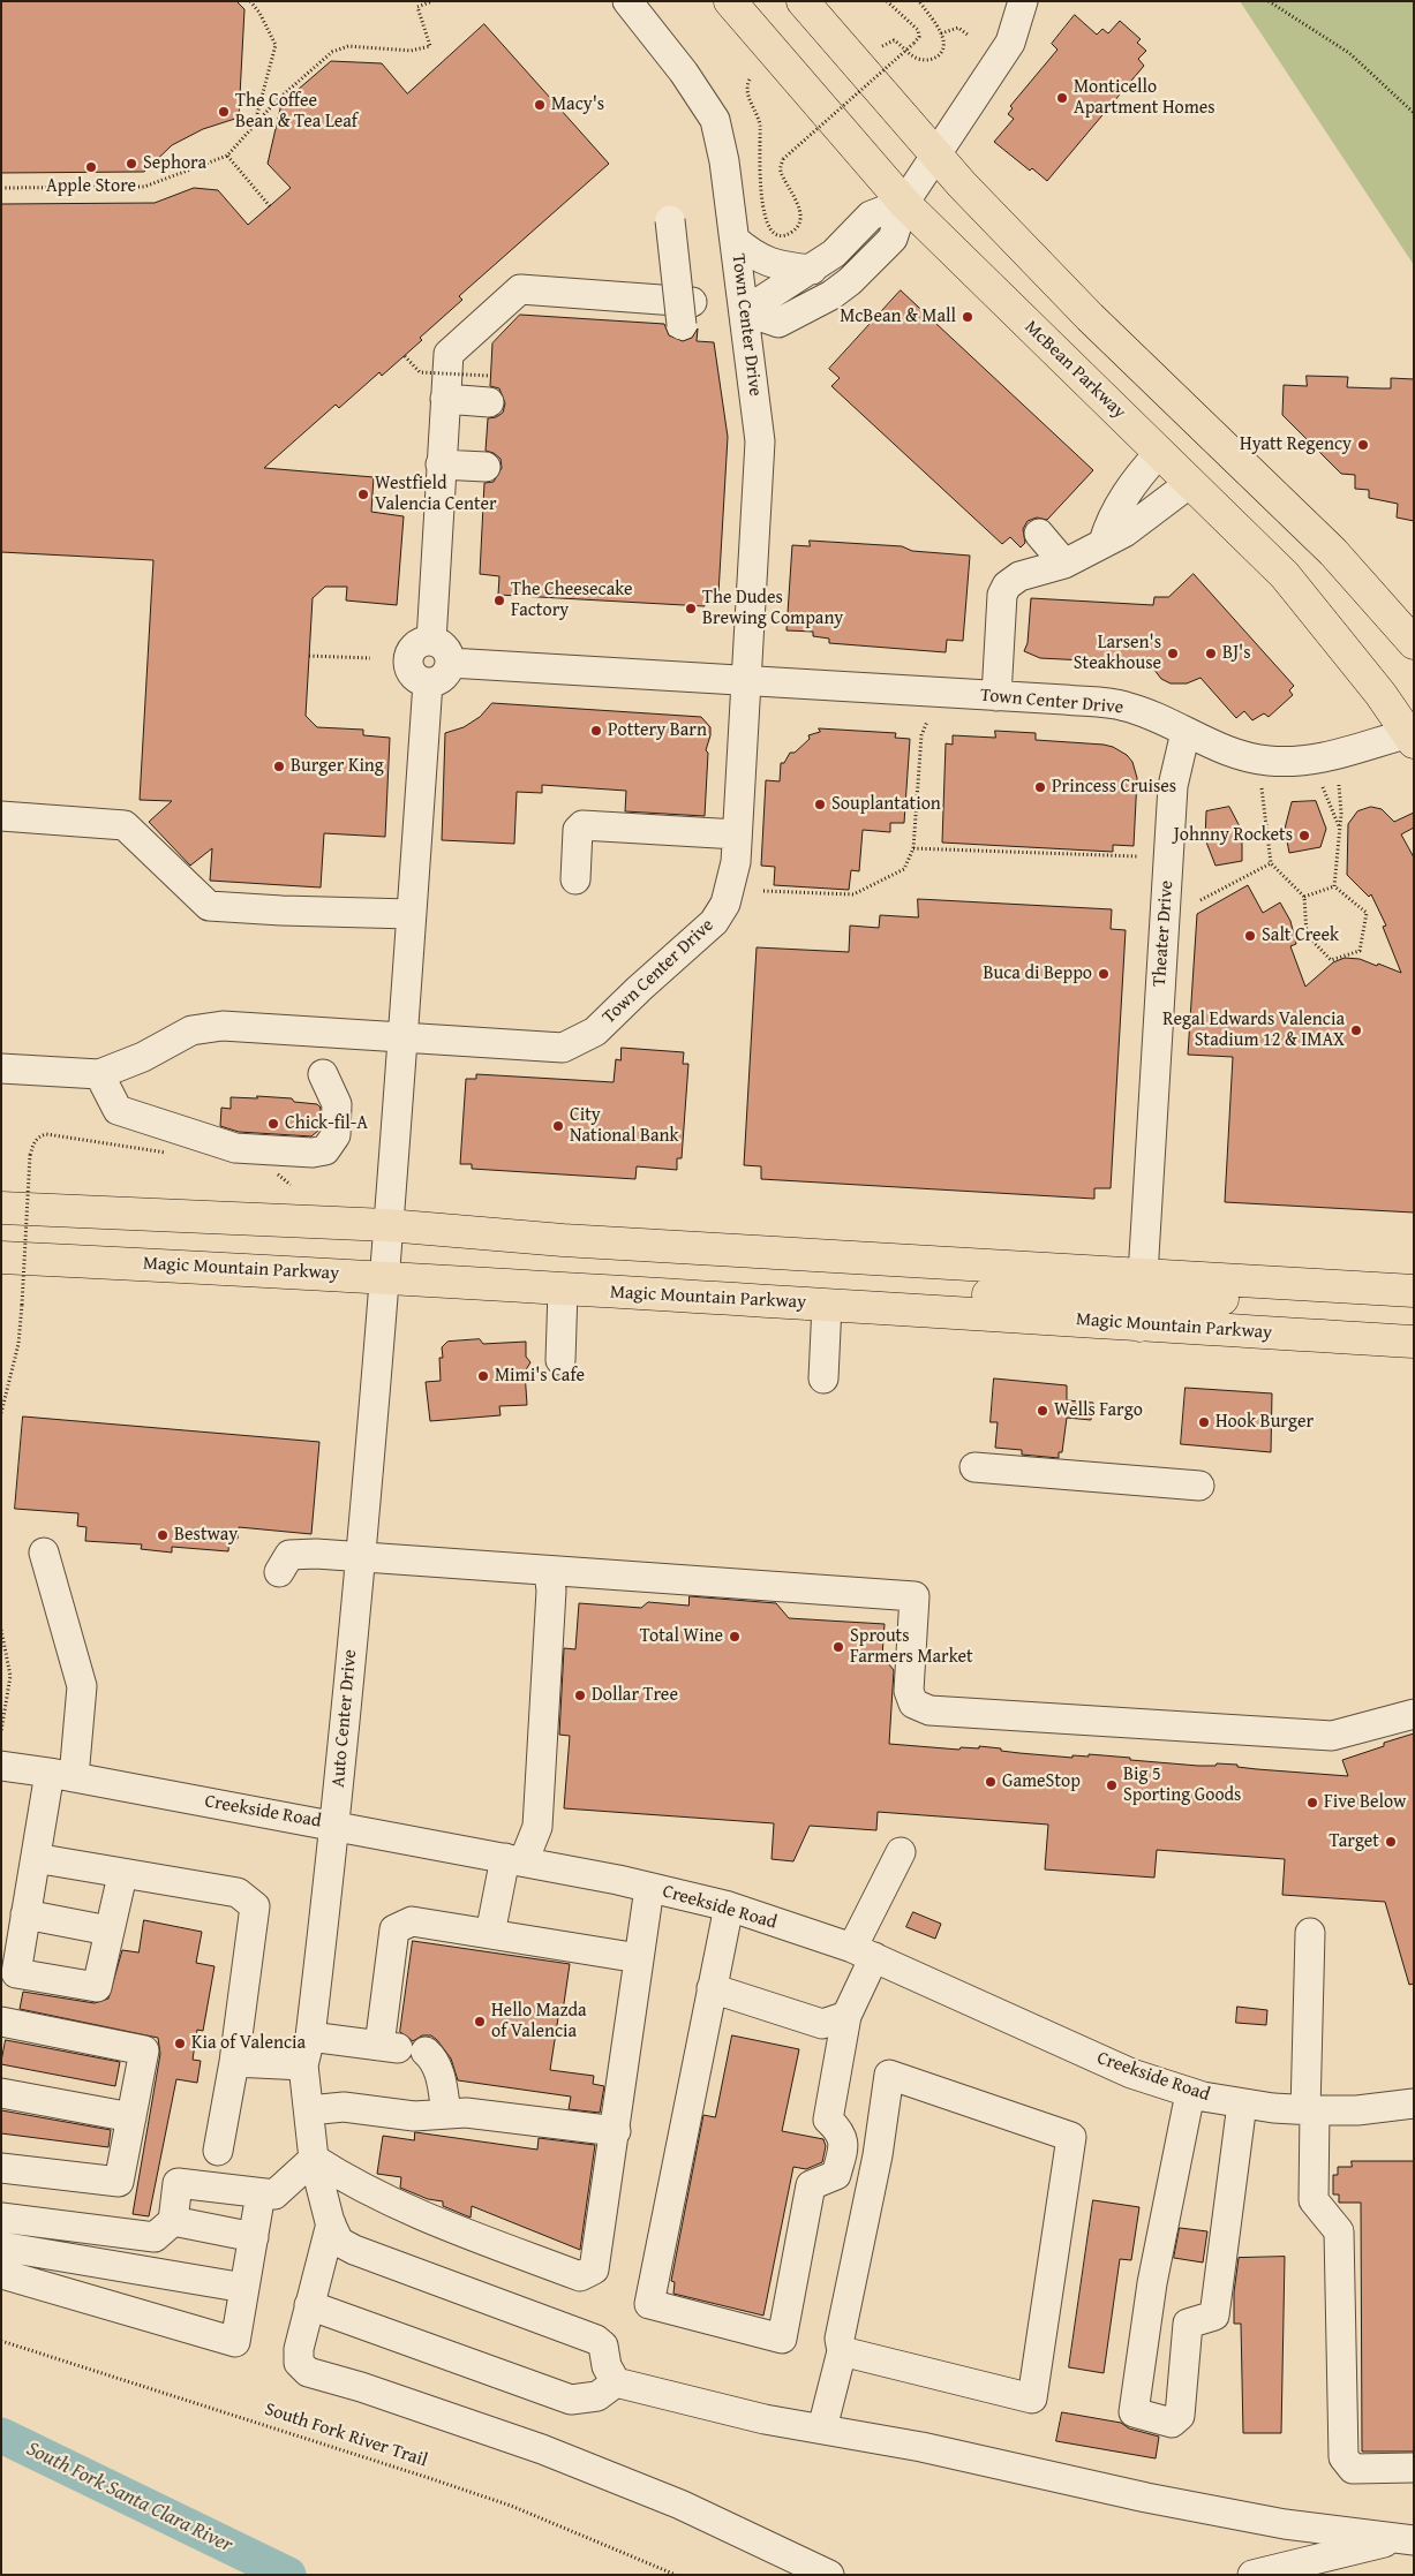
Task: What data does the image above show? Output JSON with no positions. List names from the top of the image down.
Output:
{
  "streets": {
    "main road": ["McBean Parkway", "Magic Mountain Parkway"],
    "street": [
      "Town Center Drive",
      "Theater Drive",
      "Auto Center Drive",
      "Creekside Road"
    ],
    "path": ["South Fork River Trail"]
  },
  "crossings": [
    ["Town Center Drive", "McBean Parkway"],
    ["Town Center Drive", "Theater Drive"],
    ["Magic Mountain Parkway", "Auto Center Drive"],
    ["Auto Center Drive", "Creekside Road"]
  ],
  "water": ["South Fork Santa Clara River"],
  "places": [
    "Monticello Apartment Homes",
    "Macy's",
    "The Coffee Bean & Tea Leaf",
    "Sephora",
    "Apple Store",
    "McBean & Mall",
    "Hyatt Regency",
    "Westfield Valencia Center",
    "The Cheesecake Factory",
    "The Dudes Brewing Company",
    "Larsen's Steakhouse",
    "BJ's",
    "Pottery Barn",
    "Burger King",
    "Princess Cruises",
    "Souplantation",
    "Johnny Rockets",
    "Salt Creek",
    "Buca di Beppo",
    "Regal Edwards Valencia Stadium 12 & IMAX",
    "Chick-fil-A",
    "City National Bank",
    "Mimi's Cafe",
    "Wells Fargo",
    "Hook Burger",
    "Bestway",
    "Total Wine",
    "Sprouts Farmers Market",
    "Dollar Tree",
    "GameStop",
    "Big 5 Sporting Goods",
    "Five Below",
    "Target",
    "Hello Mazda of Valencia",
    "Kia of Valencia"
  ]
}
